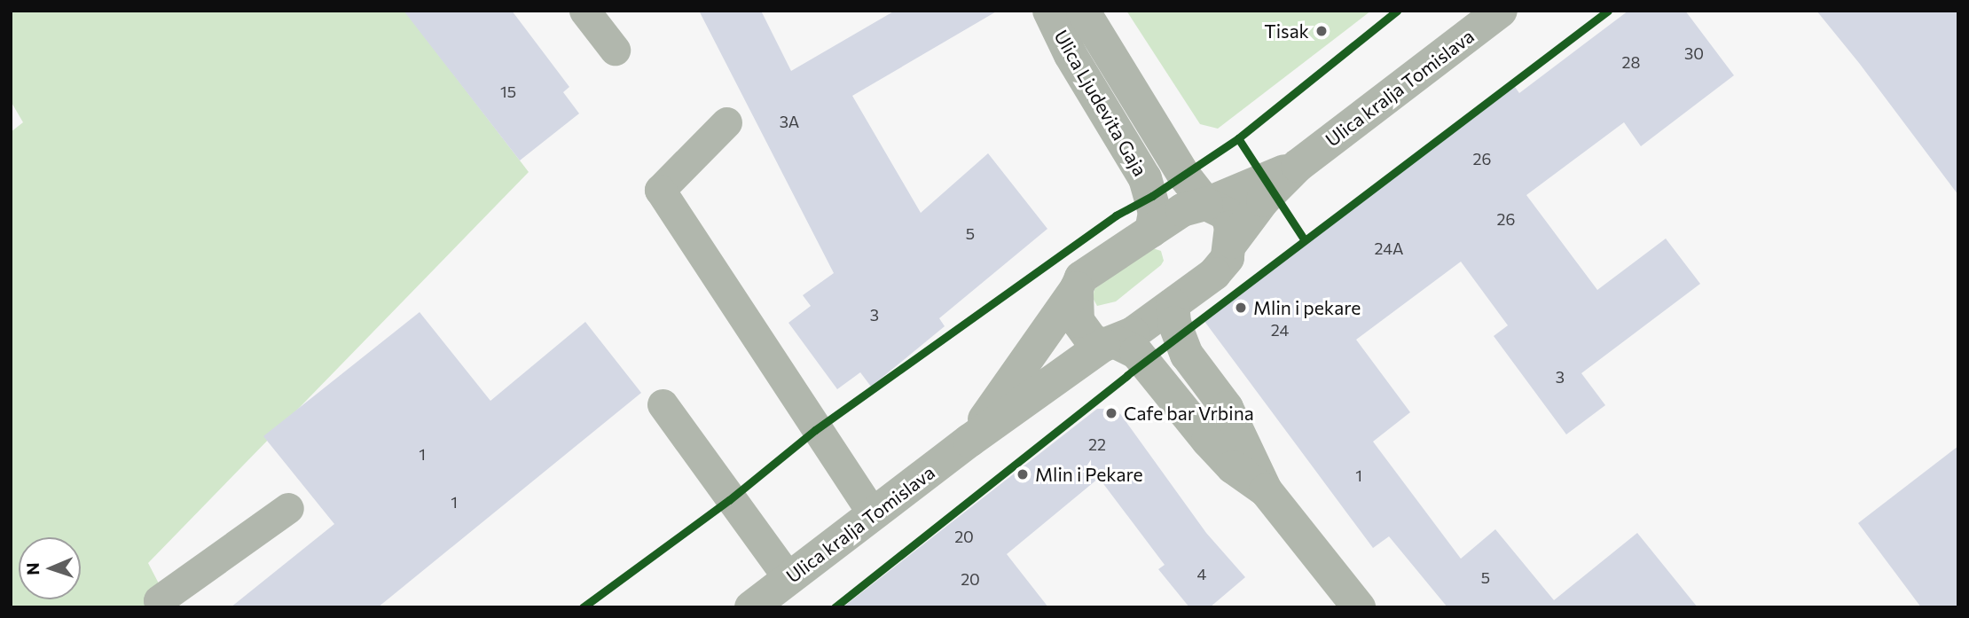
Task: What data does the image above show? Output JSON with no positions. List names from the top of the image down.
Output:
{
  "streets": {
    "street": ["Ulica kralja Tomislava", "Ulica Ljudevita Gaja"]
  },
  "crossings": [
    ["Ulica kralja Tomislava", "Ulica Ljudevita Gaja"]
  ],
  "places": [
    "Tisak",
    "Mlin i pekare",
    "Cafe bar Vrbina",
    "Mlin i Pekare"
  ],
  "house_numbers": [
    "30",
    "28",
    "15",
    "3A",
    "26",
    "26",
    "5",
    "24A",
    "3",
    "24",
    "3",
    "22",
    "1",
    "1",
    "1",
    "20",
    "4",
    "5",
    "20"
  ],
  "north": "left"
}
